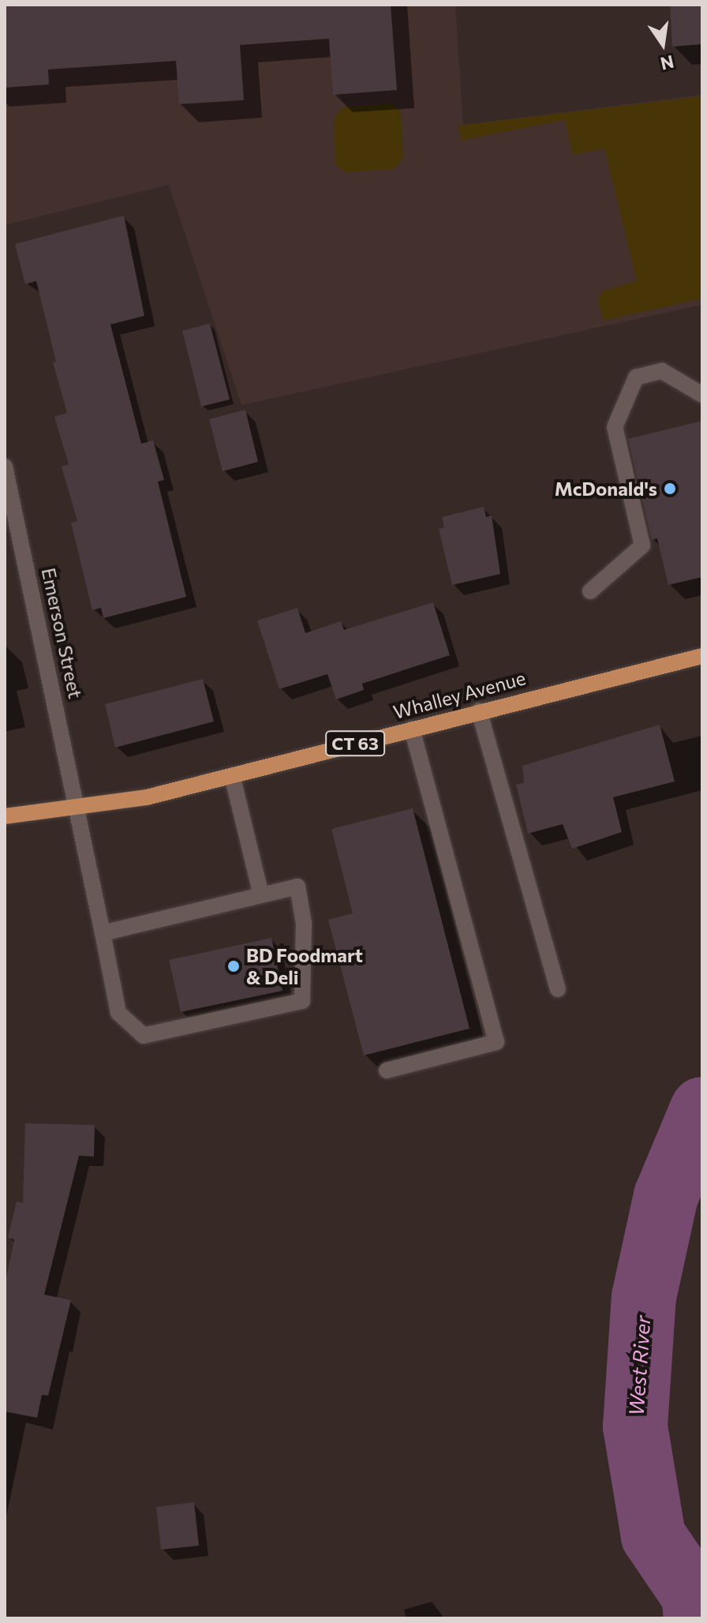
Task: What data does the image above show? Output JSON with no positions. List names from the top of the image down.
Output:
{
  "streets": {
    "main road": ["Whalley Avenue", "CT 63"],
    "street": ["Emerson Street"]
  },
  "crossings": [
    ["Emerson Street", "Whalley Avenue"]
  ],
  "water": ["West River"],
  "places": ["McDonald's", "BD Foodmart & Deli"],
  "north": "bottom"
}
